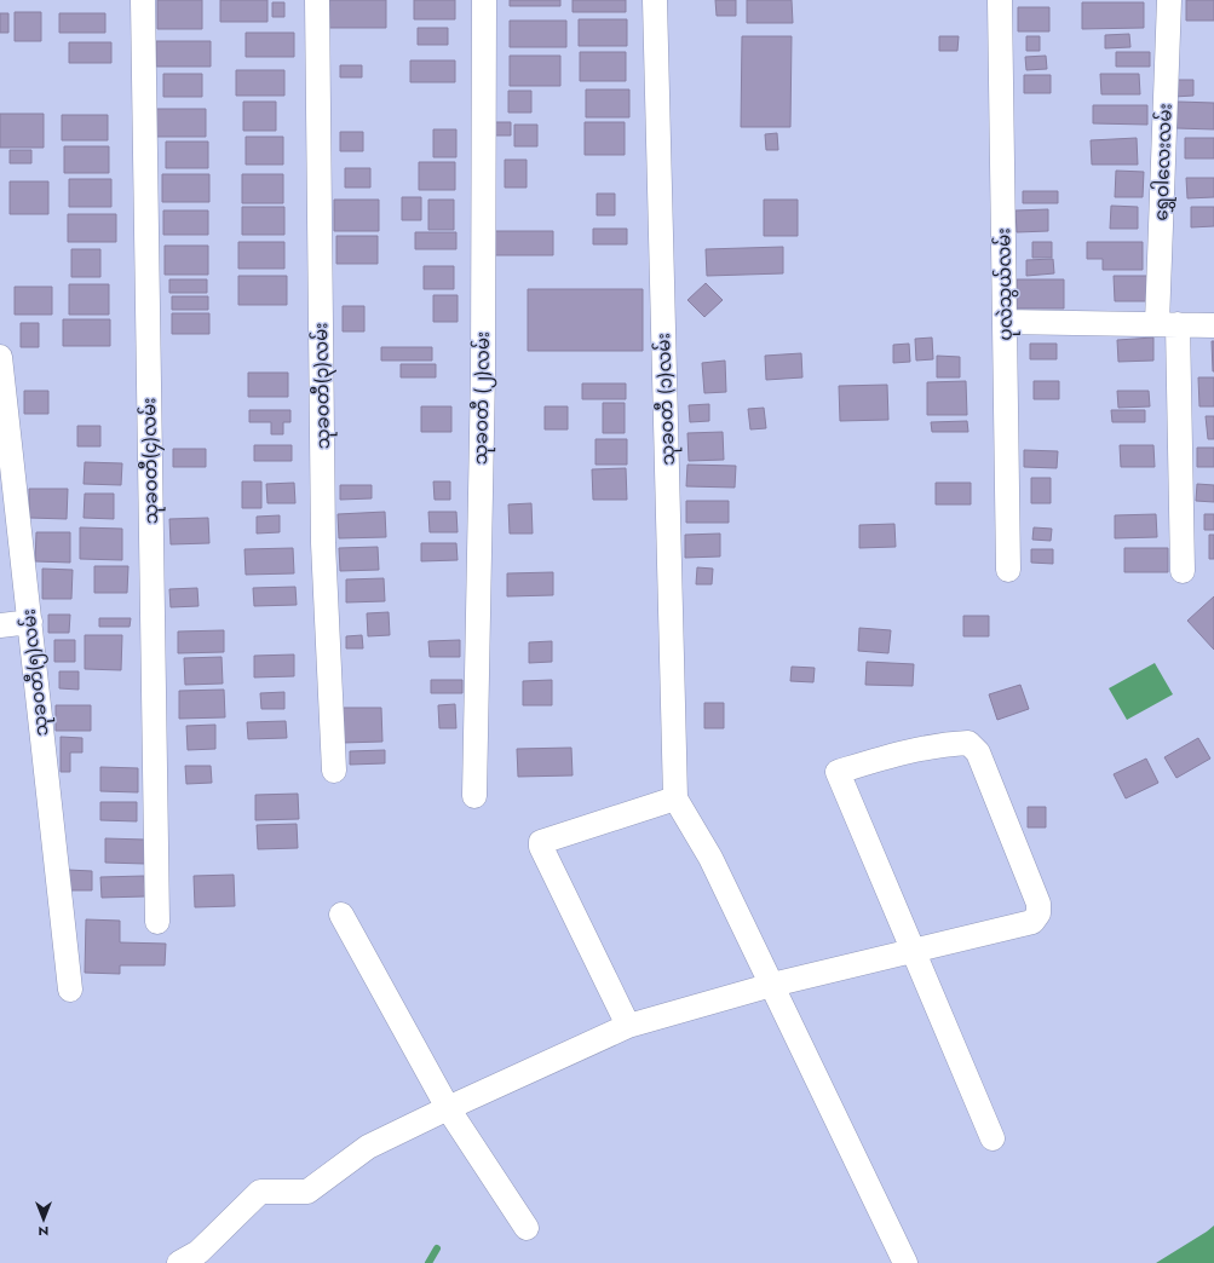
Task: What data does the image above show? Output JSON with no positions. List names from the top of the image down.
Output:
{
  "streets": {
    "street": [
      "ရွှေဝါလေးလမ်း",
      "ပုလဲသွယ်လမ်း",
      "သုခဝတီ(၃)လမ်း",
      "သုခဝတီ (၂)လမ်း",
      "သုခဝတီ (၁)လမ်း",
      "သုခဝတီ(၄)လမ်း",
      "သုခဝတီ(၅)လမ်း"
    ]
  },
  "north": "bottom"
}
